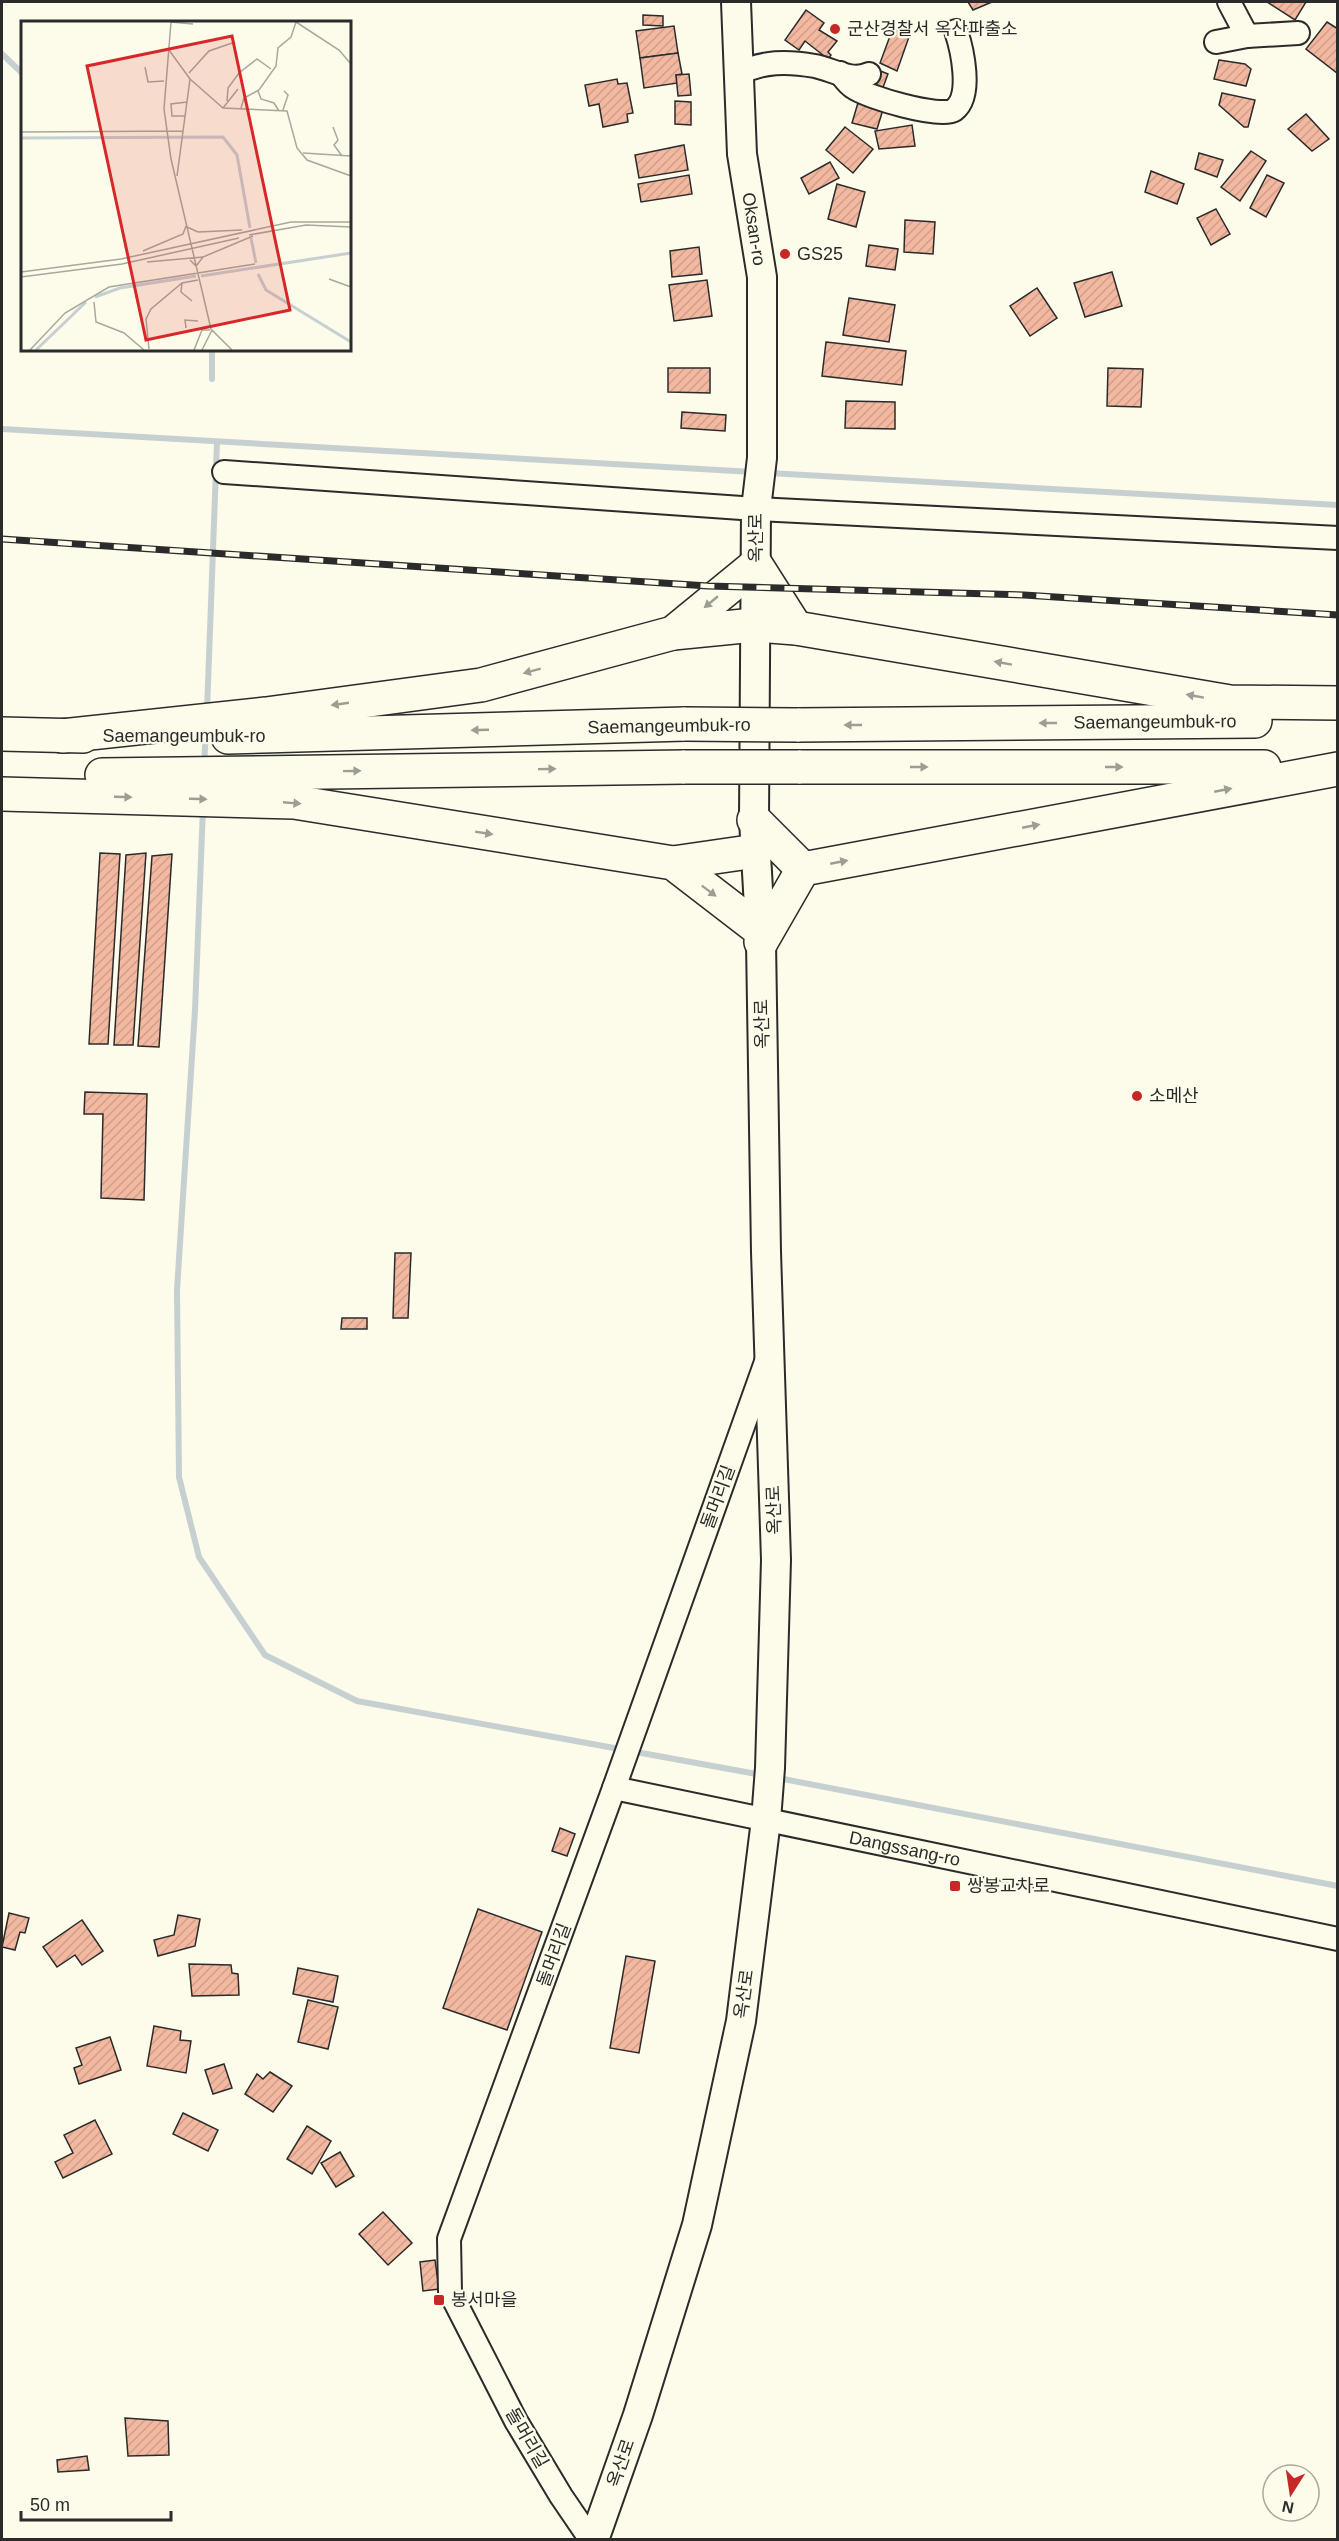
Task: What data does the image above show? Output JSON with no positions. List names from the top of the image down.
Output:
{
  "streets": {
    "highway": ["Saemangeumbuk-ro"],
    "main road": ["Oksan-ro", "옥산로"],
    "street": ["돌머리길", "Dangssang-ro"]
  },
  "crossings": [
    ["Oksan-ro", "옥산로"],
    ["옥산로", "돌머리길"],
    ["옥산로", "Dangssang-ro"],
    ["돌머리길", "Dangssang-ro"]
  ],
  "places": {
    "other": ["군산경찰서 옥산파출소", "GS25", "소메산"],
    "transit": ["쌍봉교차로", "봉서마을"]
  },
  "scale_bar": "50 m",
  "north": "bottom"
}
